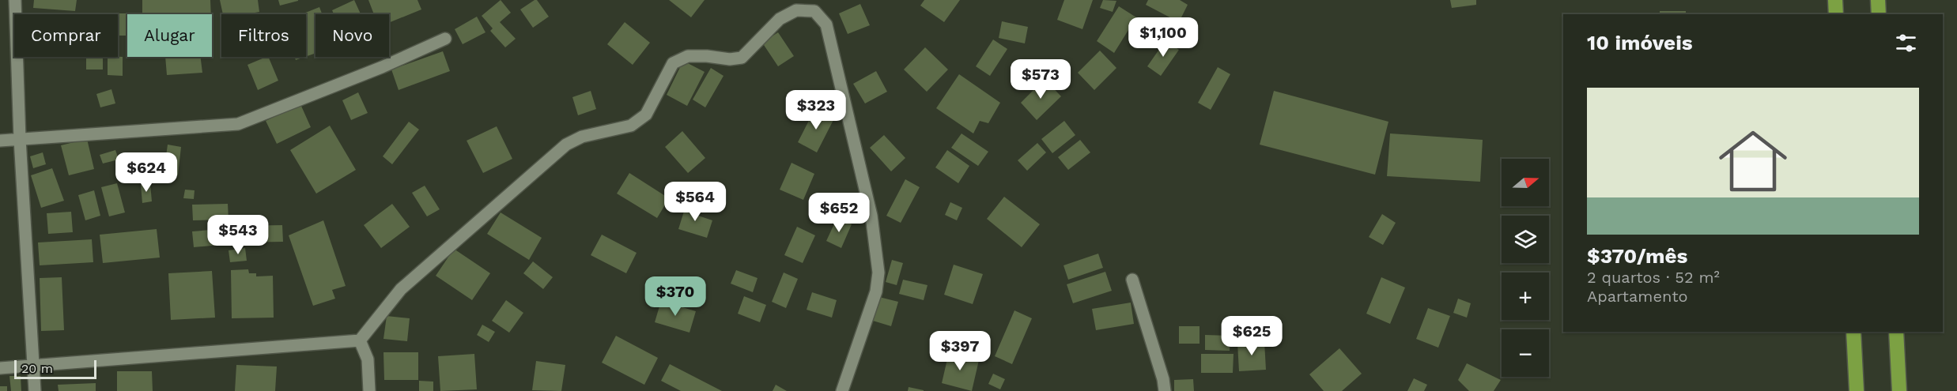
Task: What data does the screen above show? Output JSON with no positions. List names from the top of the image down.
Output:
{
  "scale_bar": "20 m",
  "north": "right",
  "page": {
    "chip": [
      "Comprar",
      "Alugar",
      "Filtros",
      "Novo"
    ],
    "heading": "10 imóveis",
    "price": [
      "$1,100",
      "$573",
      "$323",
      "$624",
      "$564",
      "$652",
      "$543",
      "$370",
      "$625",
      "$397"
    ],
    "list": [
      {
        "name": "$370/mês",
        "note": "2 quartos · 52 m² · Apartamento"
      }
    ],
    "map_buttons": ["+", "−"],
    "scale": "20 m"
  }
}
